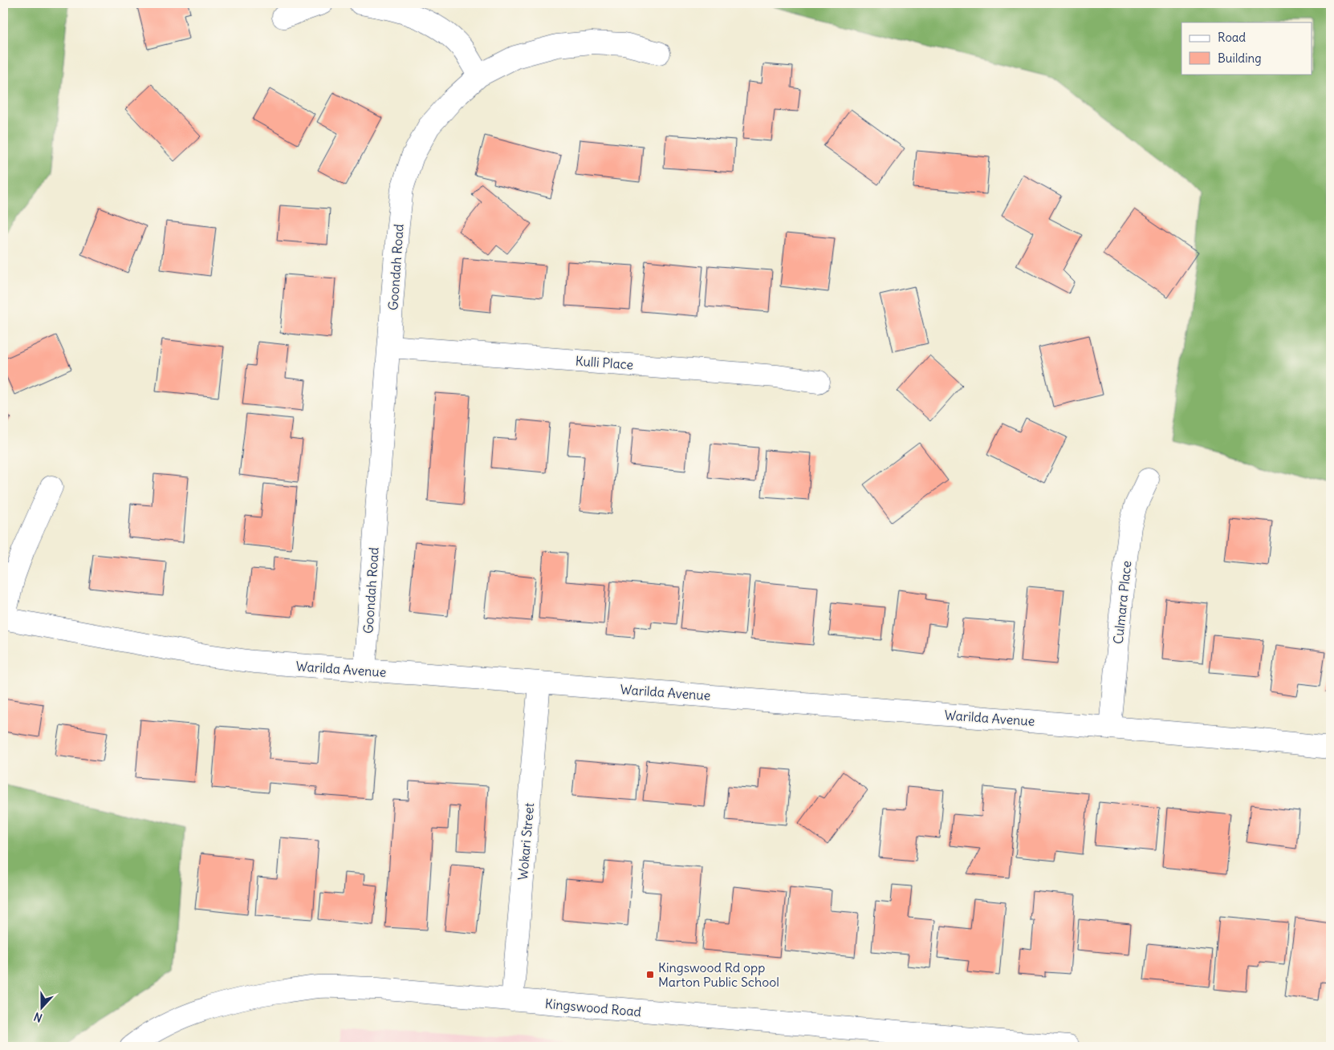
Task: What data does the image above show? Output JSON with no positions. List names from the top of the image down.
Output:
{
  "streets": {
    "street": [
      "Goondah Road",
      "Kulli Place",
      "Culmara Place",
      "Warilda Avenue",
      "Wokari Street",
      "Kingswood Road"
    ]
  },
  "crossings": [
    ["Goondah Road", "Kulli Place"],
    ["Goondah Road", "Warilda Avenue"],
    ["Culmara Place", "Warilda Avenue"],
    ["Warilda Avenue", "Wokari Street"],
    ["Wokari Street", "Kingswood Road"]
  ],
  "places": {
    "transit": ["Kingswood Rd opp Marton Public School"]
  },
  "legend": ["Road", "Building"],
  "north": "bottom"
}
